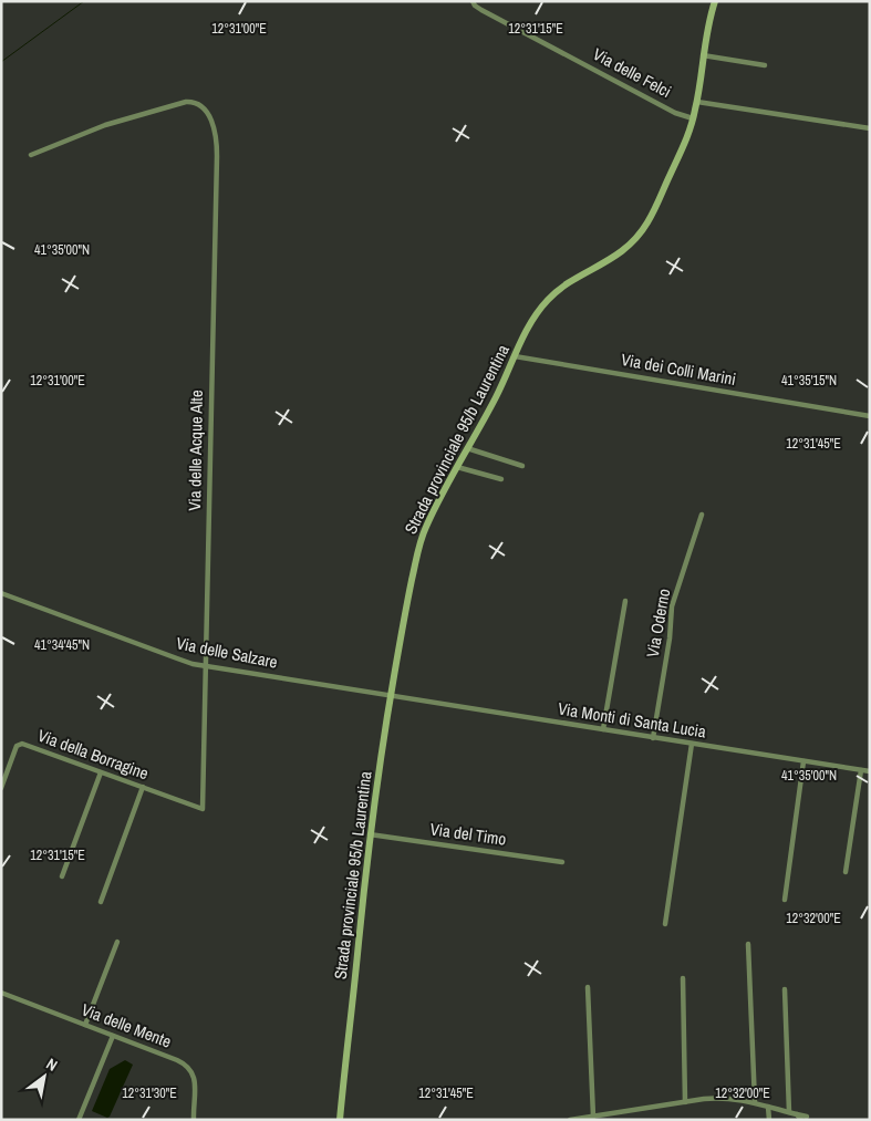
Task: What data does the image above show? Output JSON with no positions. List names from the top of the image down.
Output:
{
  "streets": {
    "main road": ["Strada provinciale 95/b Laurentina"],
    "street": [
      "Via delle Felci",
      "Via dei Colli Marini",
      "Via delle Acque Alte",
      "Via Oderno",
      "Via delle Salzare",
      "Via Monti di Santa Lucia",
      "Via della Borragine",
      "Via del Timo",
      "Via delle Mente"
    ]
  },
  "crossings": [
    ["Via delle Felci", "Strada provinciale 95/b Laurentina"],
    ["Via dei Colli Marini", "Strada provinciale 95/b Laurentina"],
    ["Strada provinciale 95/b Laurentina", "Via delle Salzare"],
    ["Strada provinciale 95/b Laurentina", "Via Monti di Santa Lucia"],
    ["Strada provinciale 95/b Laurentina", "Via del Timo"],
    ["Via delle Acque Alte", "Via delle Salzare"],
    ["Via delle Acque Alte", "Via della Borragine"],
    ["Via Oderno", "Via Monti di Santa Lucia"],
    ["Via delle Salzare", "Via Monti di Santa Lucia"]
  ],
  "north": "top right",
  "coordinates": [
    "12°31'00\"E",
    "12°31'15\"E",
    "41°35'00\"N",
    "41°35'15\"N",
    "12°31'45\"E",
    "41°34'45\"N",
    "12°32'00\"E",
    "12°31'30\"E"
  ]
}
